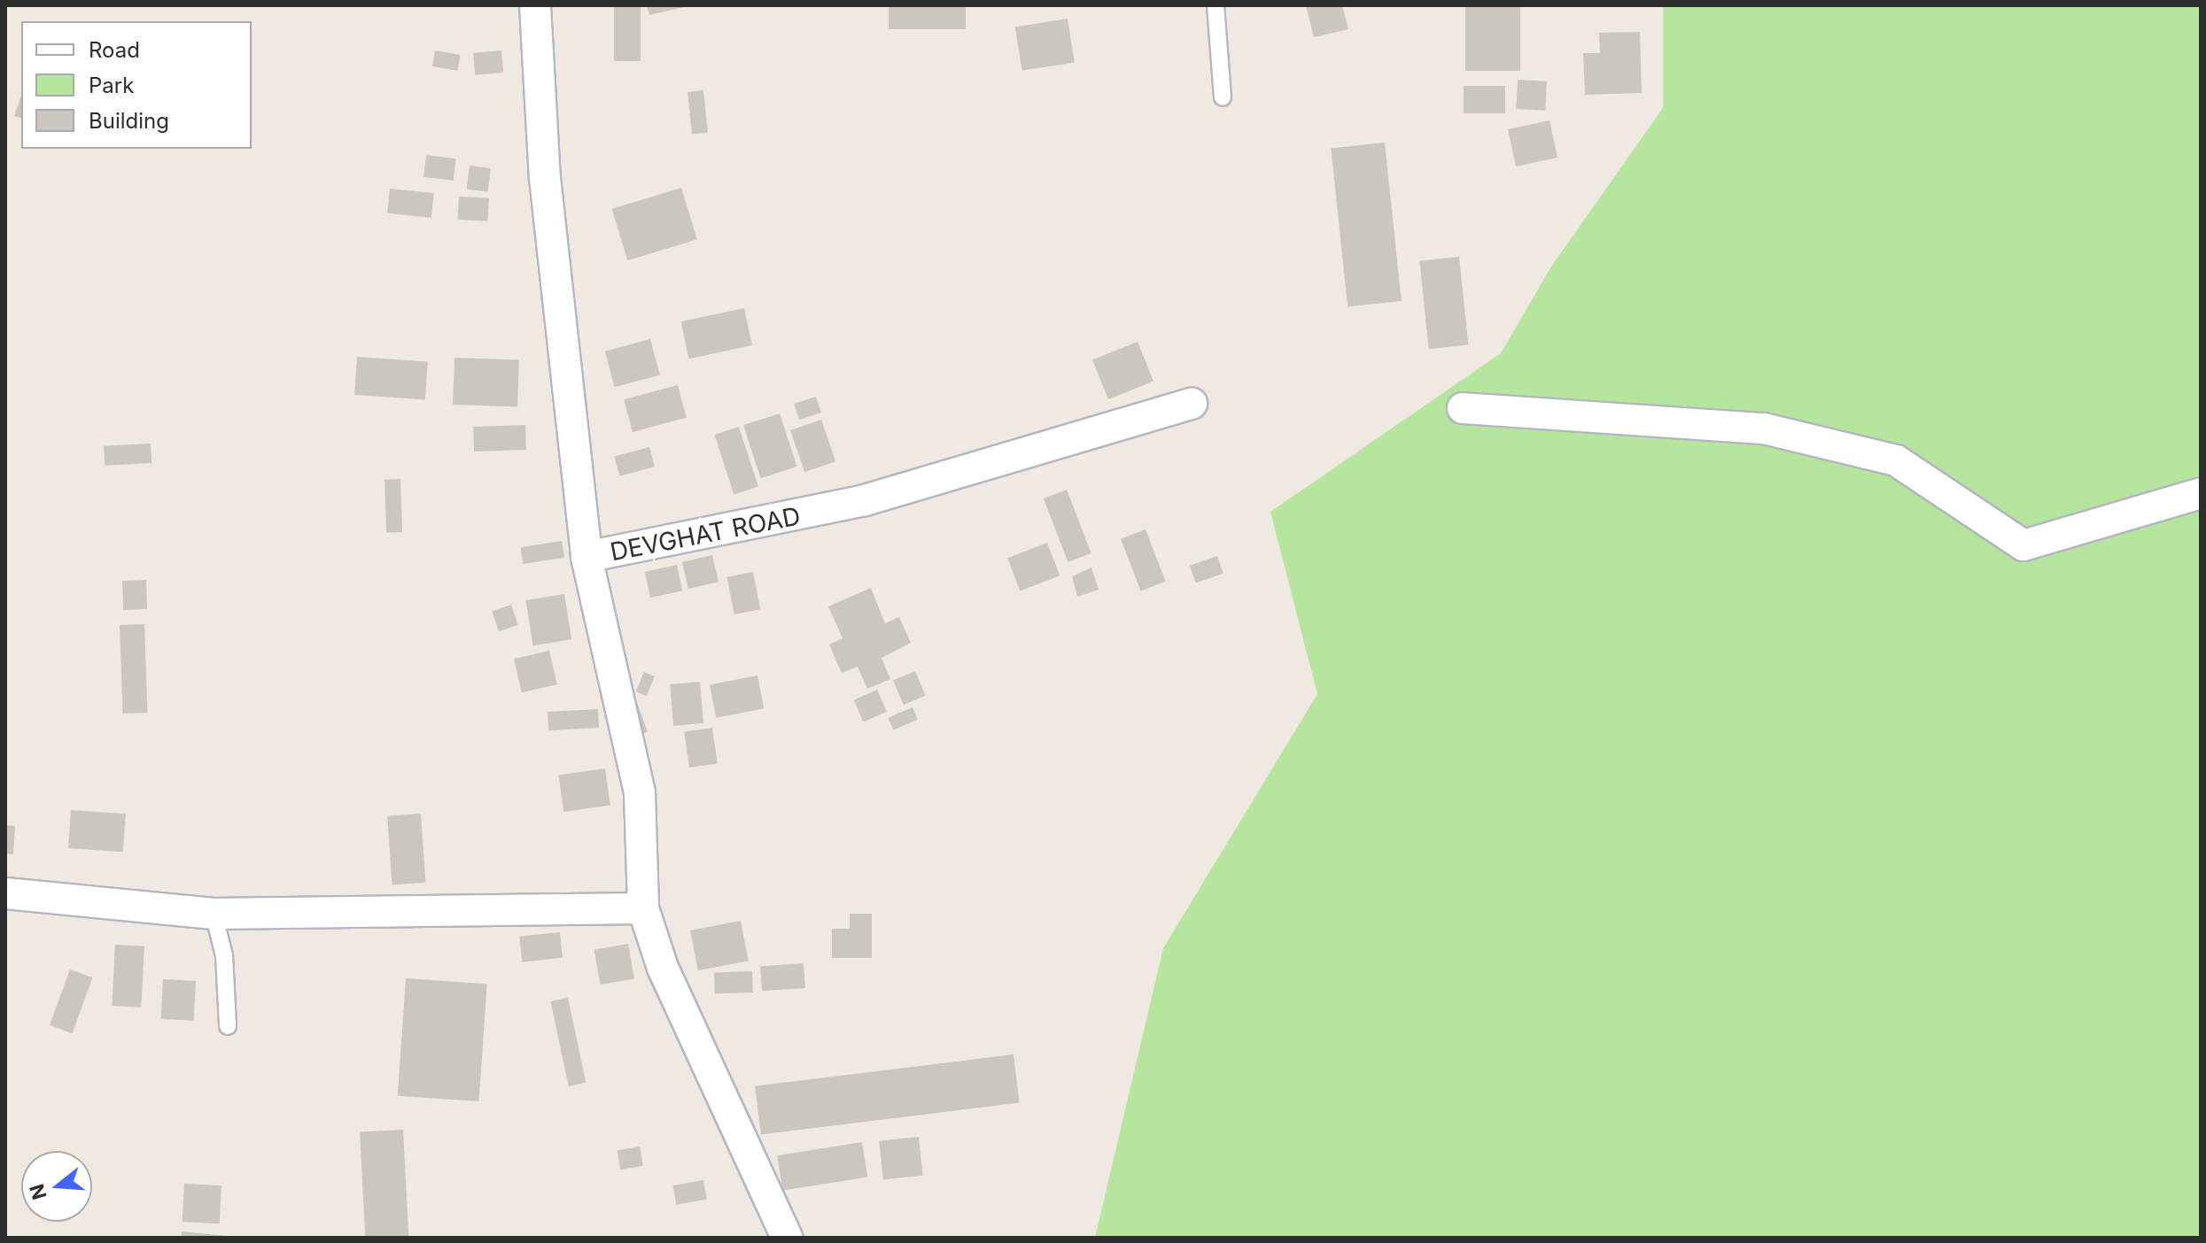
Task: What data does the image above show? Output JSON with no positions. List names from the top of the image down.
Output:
{
  "streets": {
    "street": ["DEVGHAT ROAD"]
  },
  "legend": ["Road", "Park", "Building"],
  "north": "left"
}
